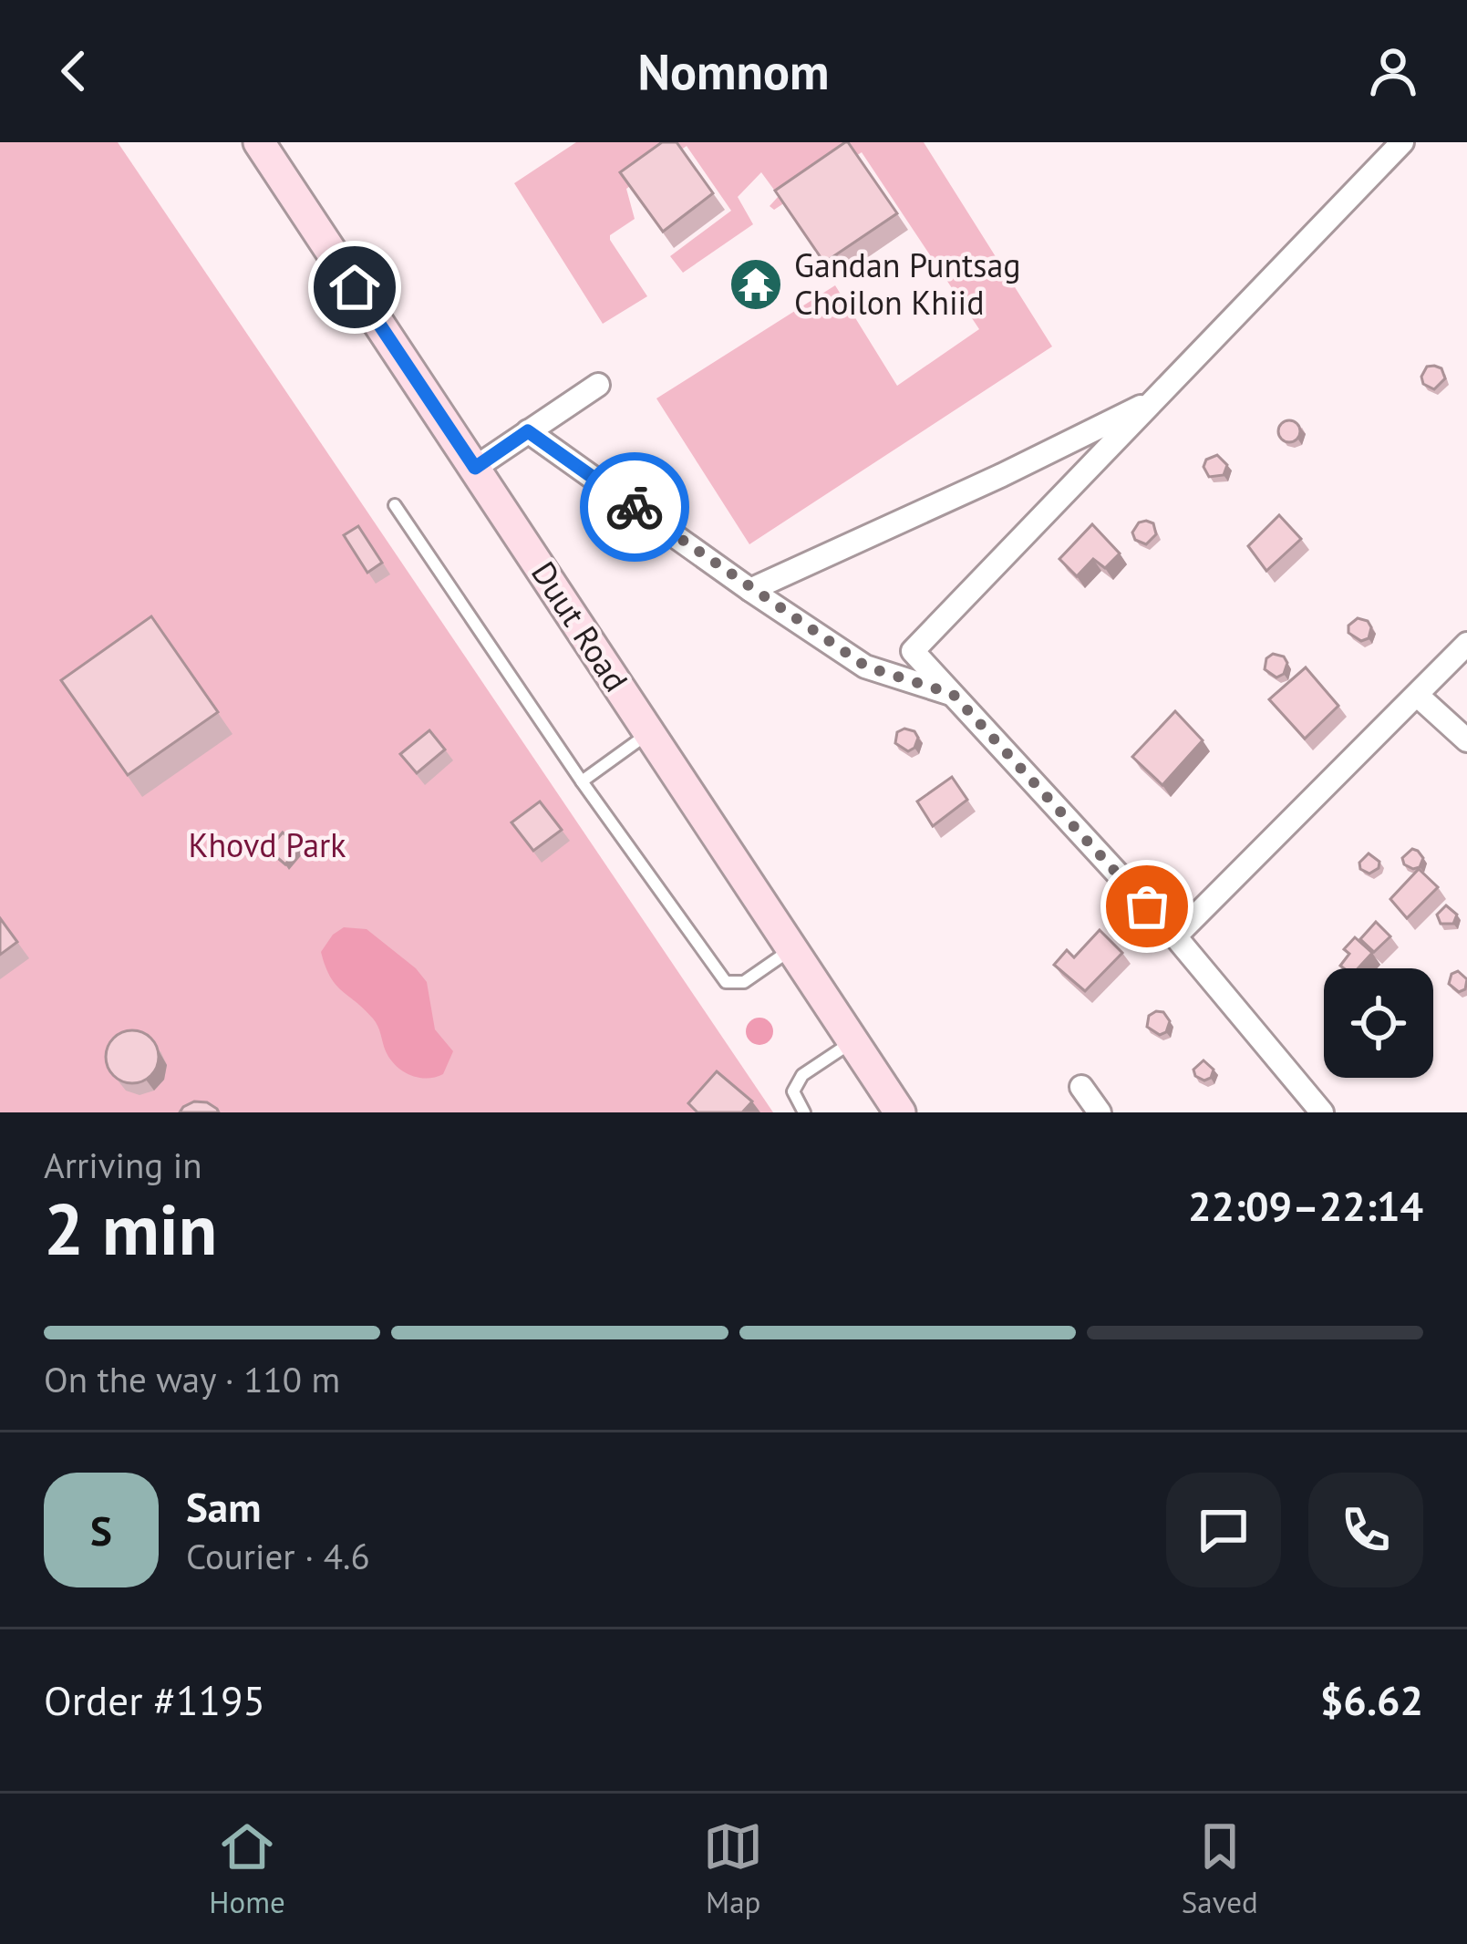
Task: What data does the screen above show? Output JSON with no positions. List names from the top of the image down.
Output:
{
  "streets": {
    "main road": ["Duut Road"]
  },
  "parks": ["Khovd Park"],
  "places": {
    "temple": ["Gandan Puntsag Choilon Khiid"]
  },
  "page": {
    "header": "Nomnom",
    "heading": ["2 min", "Arriving in", "22:09–22:14"],
    "panel": [
      "Sam",
      "Courier · 4.6",
      "Order #1195",
      "$6.62"
    ],
    "bar": "On the way · 110 m",
    "round": "S",
    "tabs": ["Home", "Map", "Saved"]
  }
}
